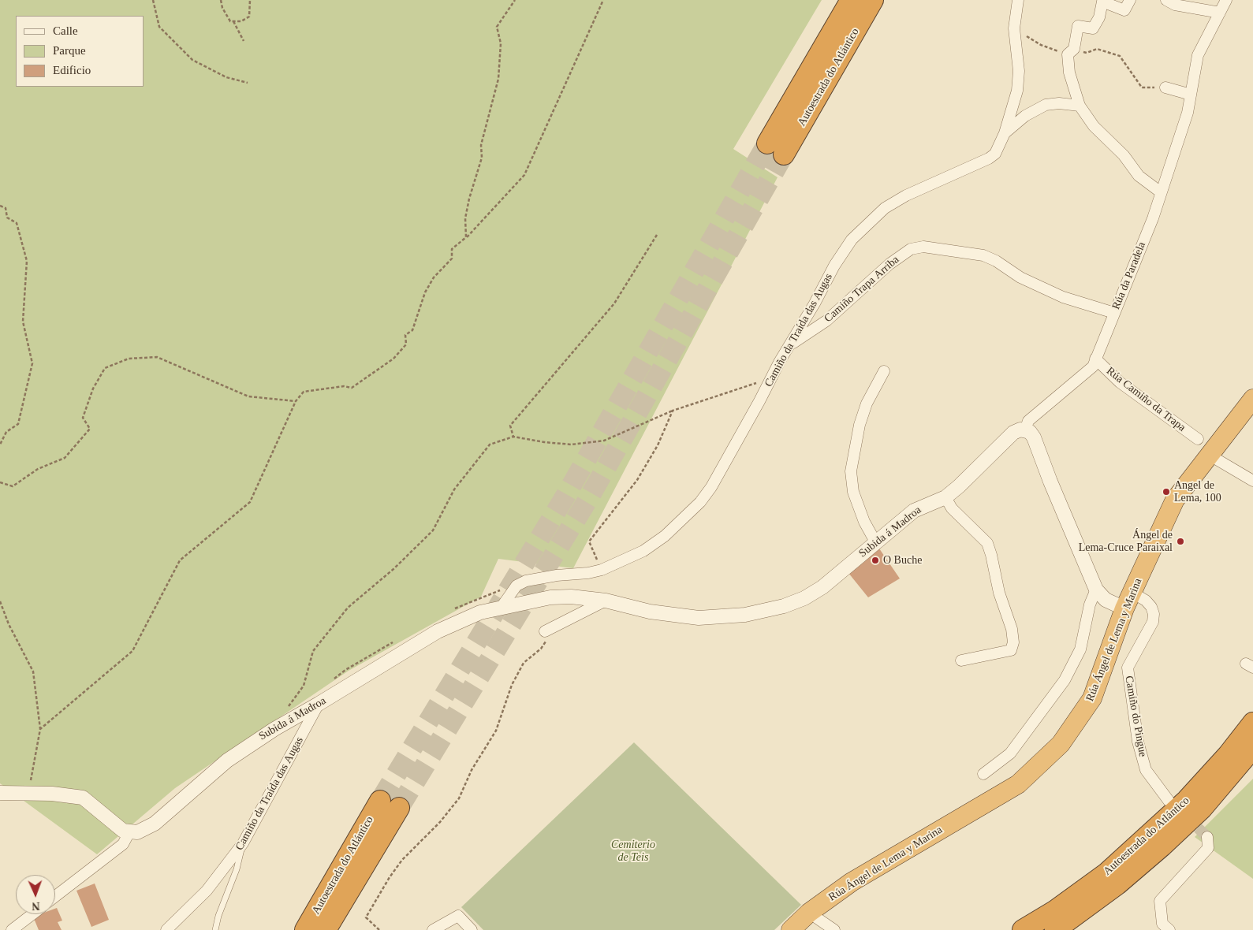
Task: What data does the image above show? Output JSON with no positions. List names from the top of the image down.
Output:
{
  "streets": {
    "highway": ["Autoestrada do Atlántico", "Rúa Ángel de Lema y Marina"],
    "street": [
      "Rúa da Paradela",
      "Camiño Trapa Arriba",
      "Camiño da Traída das Augas",
      "Rúa Camiño da Trapa",
      "Subida á Madroa",
      "Camiño do Pingue"
    ]
  },
  "crossings": [
    ["Rúa da Paradela", "Camiño Trapa Arriba"],
    ["Rúa da Paradela", "Rúa Camiño da Trapa"],
    ["Rúa da Paradela", "Subida á Madroa"],
    ["Camiño Trapa Arriba", "Camiño da Traída das Augas"],
    ["Camiño da Traída das Augas", "Subida á Madroa"],
    ["Rúa Ángel de Lema y Marina", "Camiño do Pingue"]
  ],
  "parks": ["Cemiterio de Teis"],
  "places": ["Angel de Lema, 100", "Ángel de Lema-Cruce Paraixal", "O Buche"],
  "legend": ["Calle", "Parque", "Edificio"],
  "north": "bottom"
}
